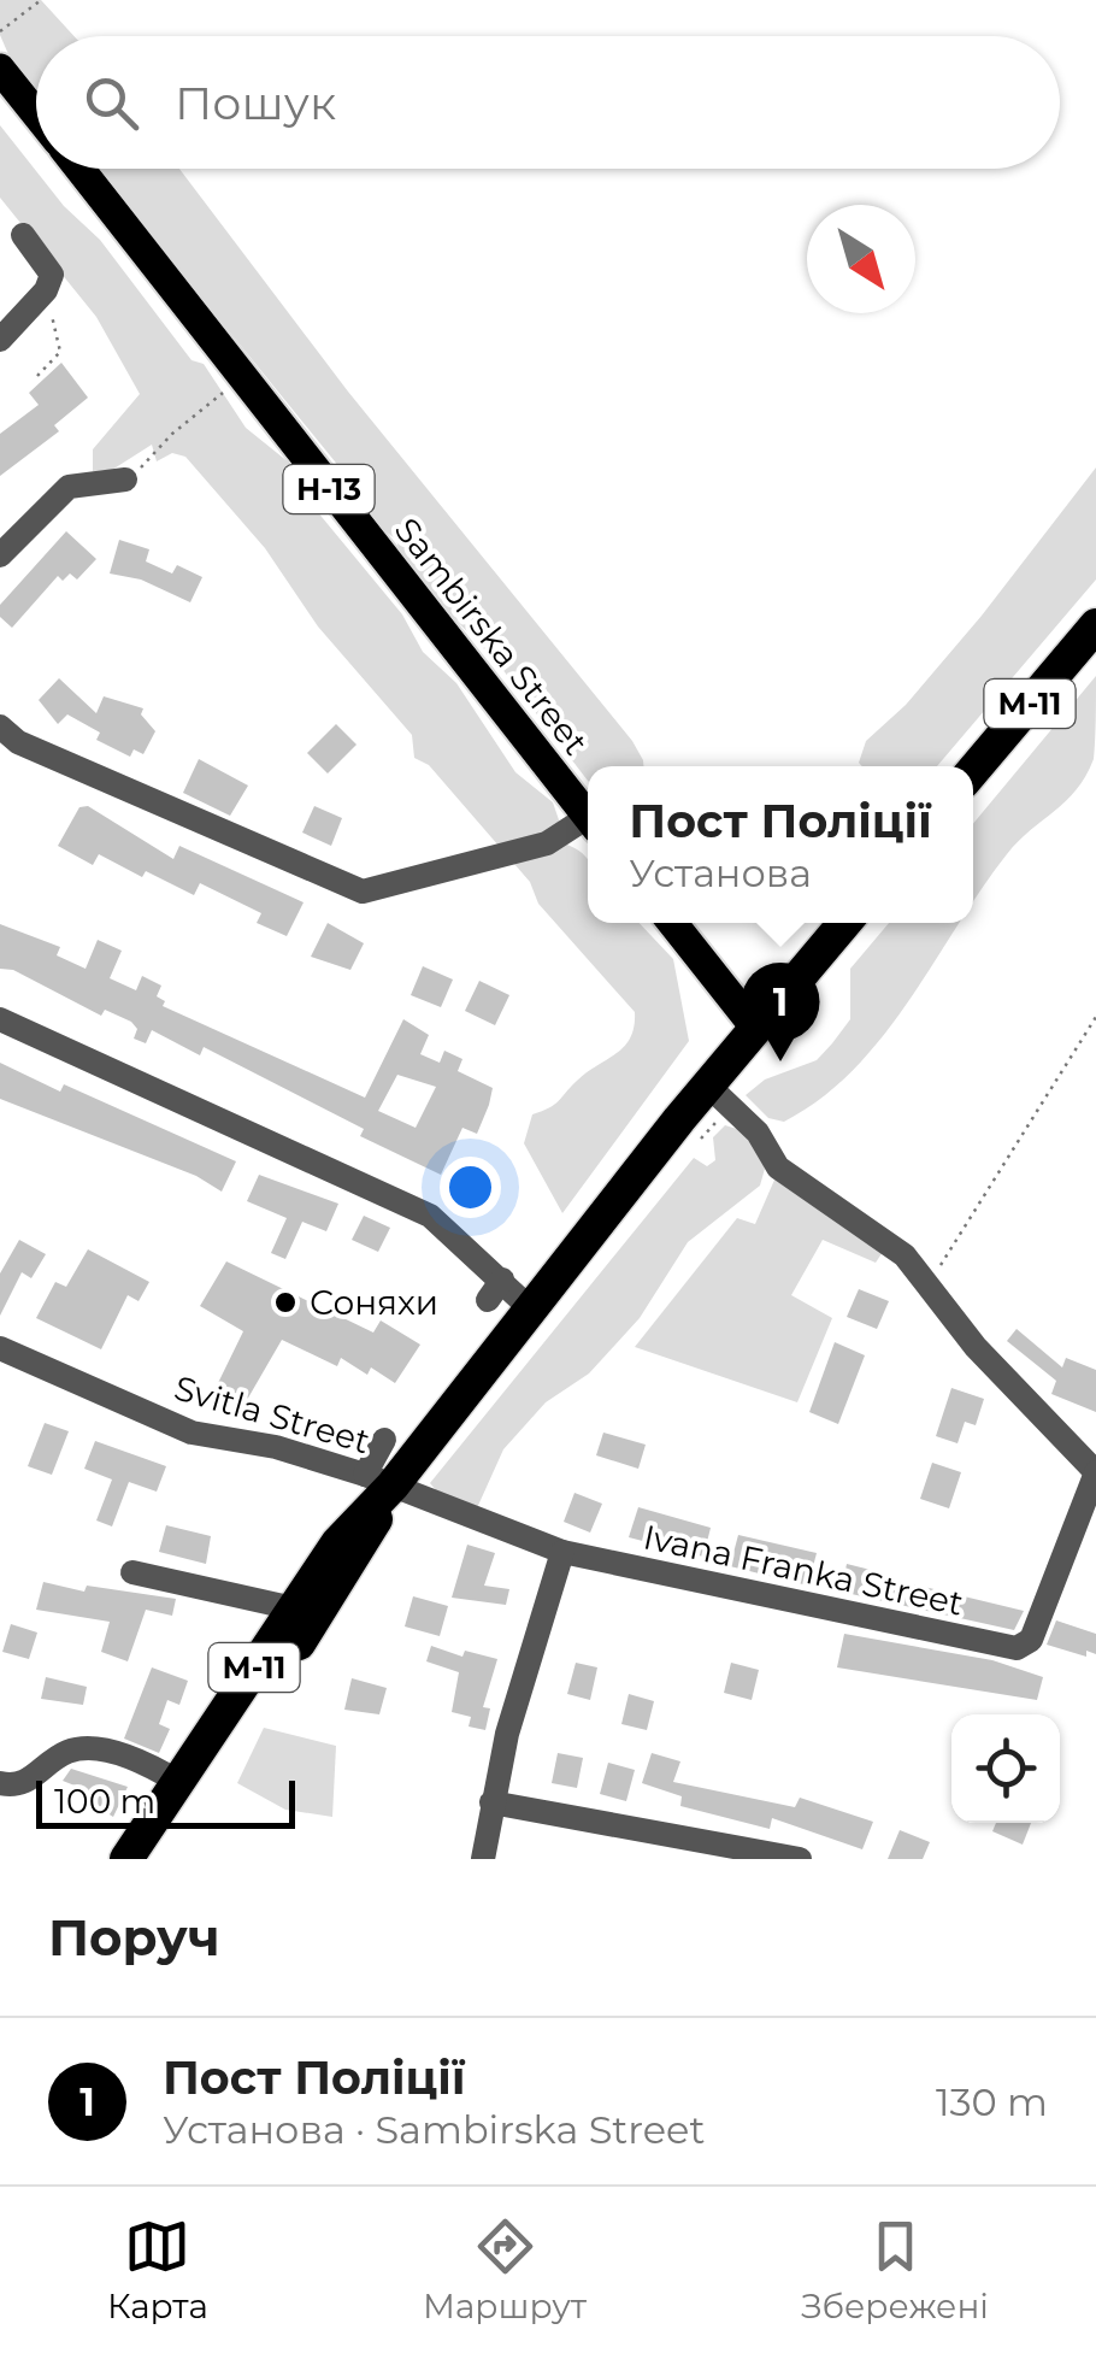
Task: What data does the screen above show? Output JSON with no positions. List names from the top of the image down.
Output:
{
  "streets": {
    "highway": ["М-11"],
    "main road": ["Н-13", "Sambirska Street"],
    "street": ["Svitla Street", "Ivana Franka Street"]
  },
  "crossings": [
    ["М-11", "Svitla Street"],
    ["М-11", "Ivana Franka Street"],
    ["Svitla Street", "Ivana Franka Street"]
  ],
  "places": ["Соняхи"],
  "scale_bar": "100 m",
  "north": "bottom right",
  "page": {
    "search": "Пошук",
    "popup": ["Пост Поліції", "Установа"],
    "pins": "1",
    "scale": "100 m",
    "heading": "Поруч",
    "list": [
      {
        "mark": "1",
        "name": "Пост Поліції",
        "note": "Установа · Sambirska Street",
        "value": "130 m"
      }
    ],
    "nav": ["Карта", "Маршрут", "Збережені"]
  }
}
